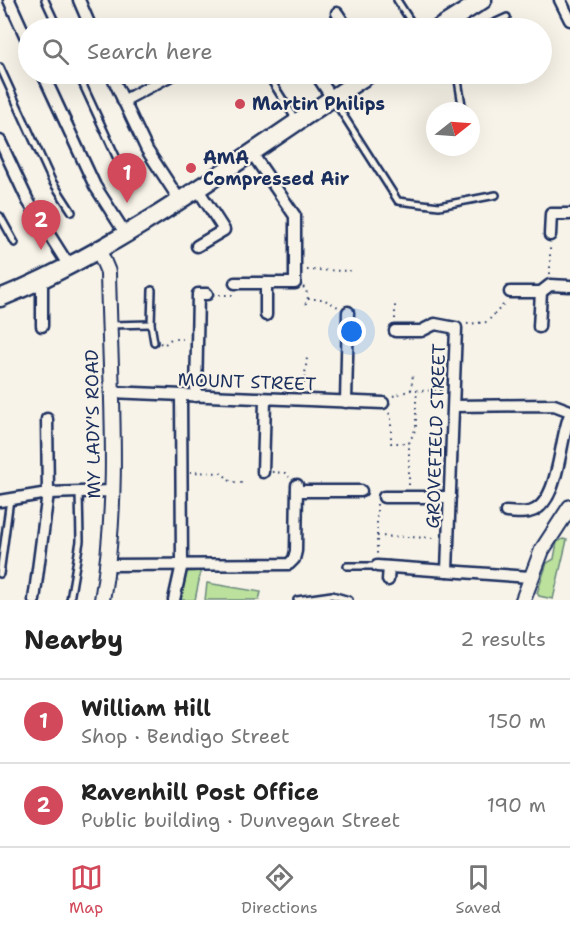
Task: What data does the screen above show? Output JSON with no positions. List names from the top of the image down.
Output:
{
  "streets": {
    "street": ["MOUNT STREET", "MY LADY'S ROAD", "GROVEFIELD STREET"]
  },
  "crossings": [
    ["MOUNT STREET", "MY LADY'S ROAD"]
  ],
  "places": ["Martin Philips", "AMA Compressed Air"],
  "north": "right",
  "page": {
    "search": "Search here",
    "pins": ["1", "2"],
    "heading": ["Nearby", "2 results"],
    "list": [
      {
        "mark": "1",
        "name": "William Hill",
        "note": "Shop · Bendigo Street",
        "value": "150 m"
      },
      {
        "mark": "2",
        "name": "Ravenhill Post Office",
        "note": "Public building · Dunvegan Street",
        "value": "190 m"
      }
    ],
    "nav": ["Map", "Directions", "Saved"]
  }
}
